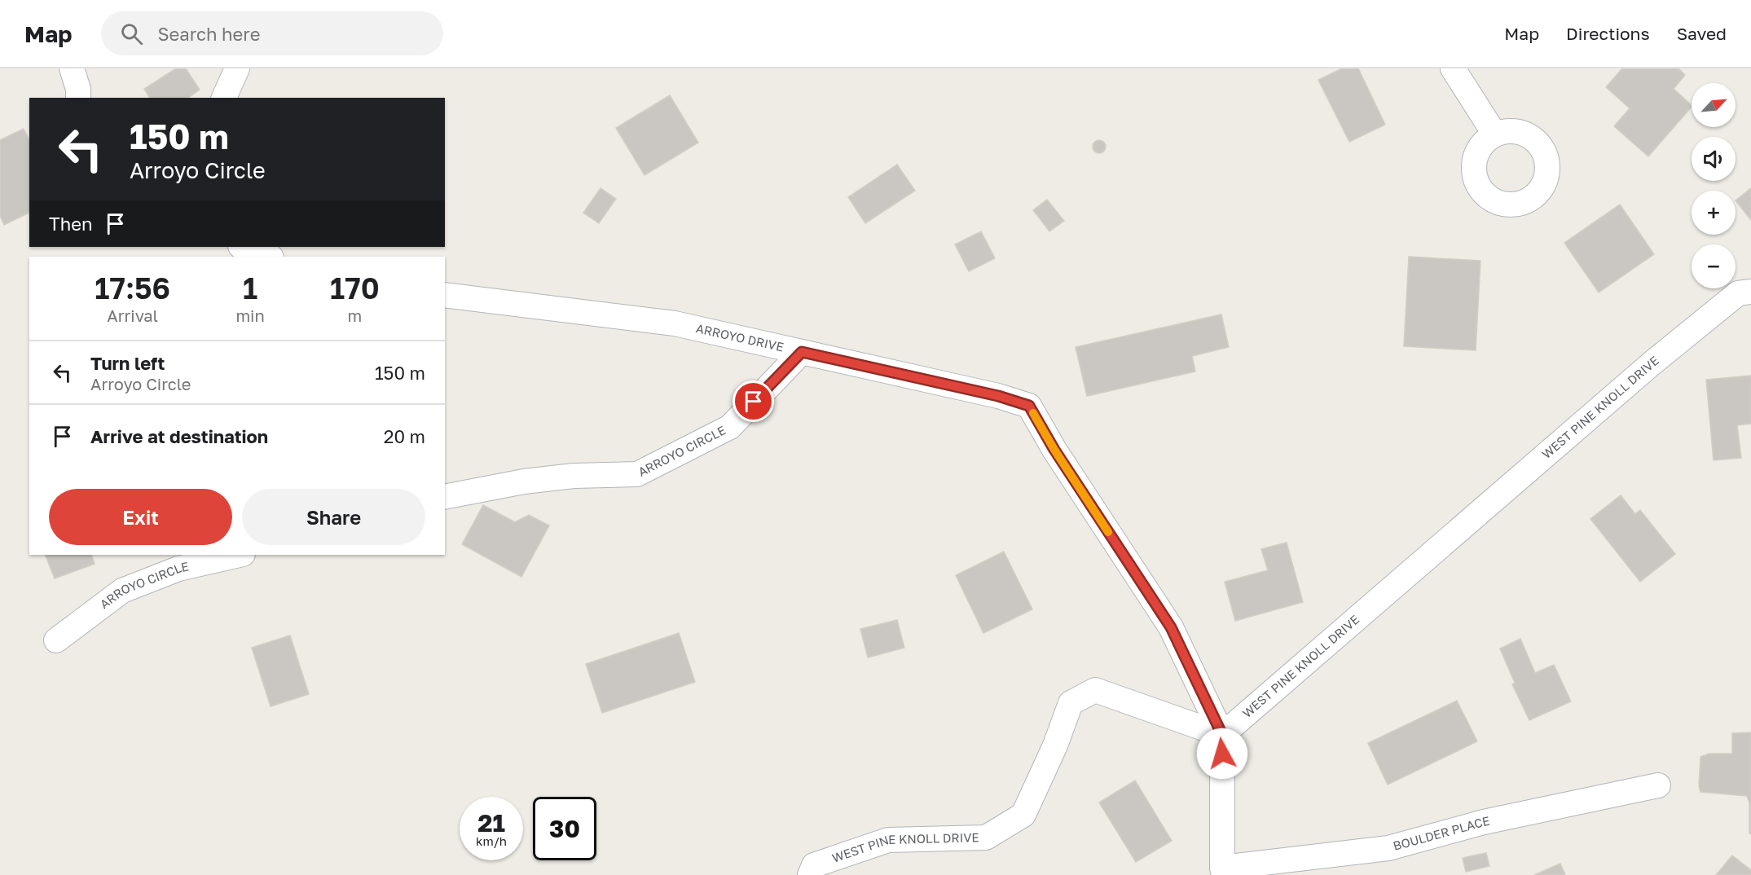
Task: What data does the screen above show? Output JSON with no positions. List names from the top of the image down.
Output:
{
  "streets": {
    "street": [
      "ARROYO DRIVE",
      "WEST PINE KNOLL DRIVE",
      "ARROYO CIRCLE",
      "BOULDER PLACE"
    ]
  },
  "crossings": [
    ["ARROYO DRIVE", "WEST PINE KNOLL DRIVE"],
    ["ARROYO DRIVE", "ARROYO CIRCLE"]
  ],
  "north": "top right",
  "page": {
    "header": "Map",
    "search": "Search here",
    "nav": ["Map", "Directions", "Saved"],
    "map_buttons": ["+", "−"],
    "turn": ["150 m", "Arroyo Circle"],
    "then": "Then",
    "eta": [
      "17:56",
      "Arrival",
      "1",
      "min",
      "170",
      "m"
    ],
    "list": [
      {
        "name": "Turn left",
        "note": "Arroyo Circle",
        "value": "150 m"
      },
      {
        "name": "Arrive at destination",
        "value": "20 m"
      }
    ],
    "buttons": ["Exit", "Share"],
    "speed": "21 km/h",
    "limit": "30"
  }
}
